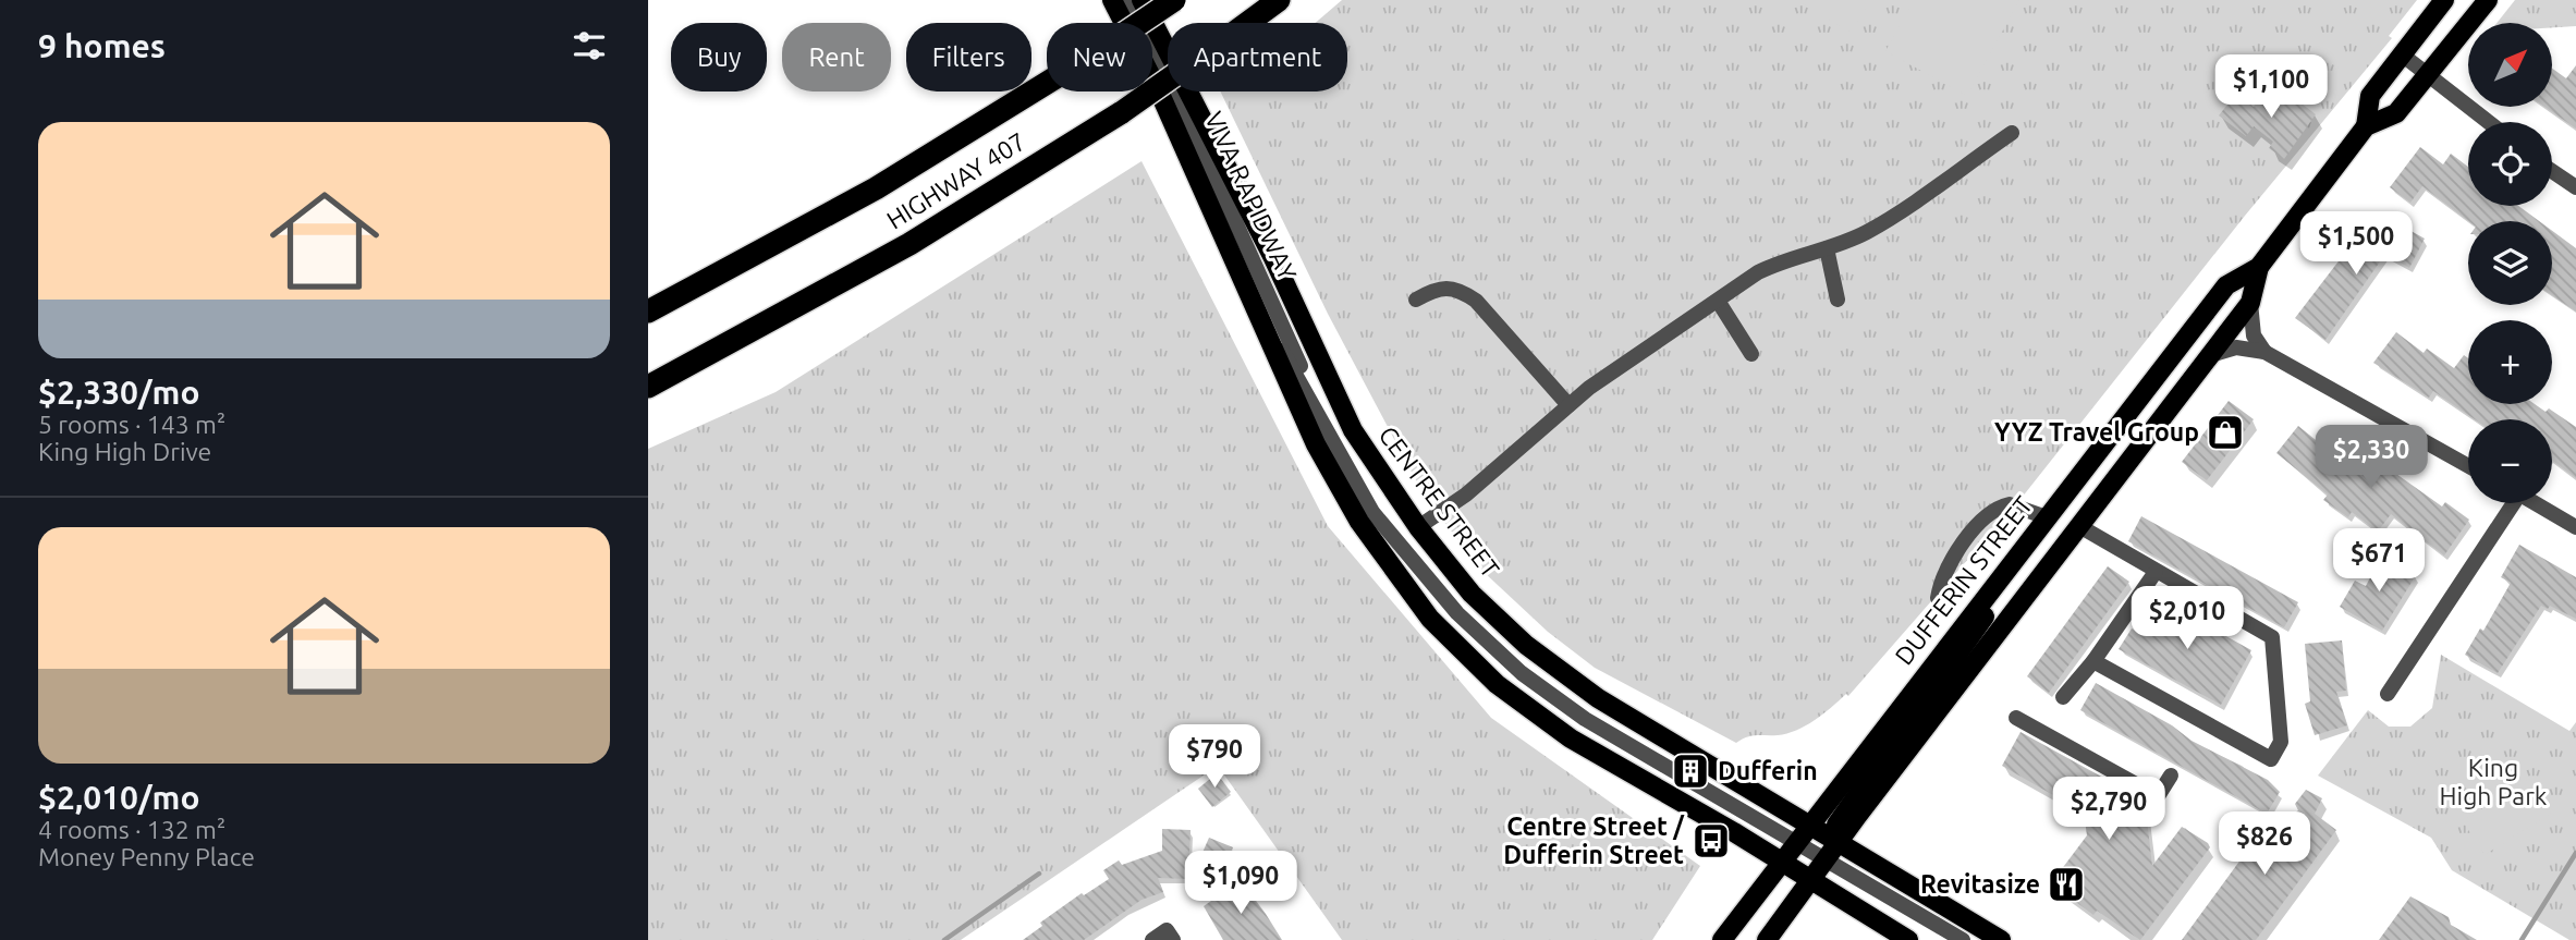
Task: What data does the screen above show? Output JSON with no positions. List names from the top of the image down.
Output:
{
  "streets": {
    "highway": ["HIGHWAY 407"],
    "main road": ["CENTRE STREET", "DUFFERIN STREET"],
    "street": ["VIVA RAPIDWAY"]
  },
  "crossings": [
    ["VIVA RAPIDWAY", "DUFFERIN STREET"],
    ["CENTRE STREET", "DUFFERIN STREET"]
  ],
  "parks": ["King High Park"],
  "places": {
    "shop": ["YYZ Travel Group"],
    "building": ["Dufferin"],
    "bus stop": ["Centre Street / Dufferin Street"],
    "restaurant": ["Revitasize"]
  },
  "north": "top right",
  "page": {
    "heading": "9 homes",
    "map_buttons": ["+", "−"],
    "chip": [
      "Buy",
      "Rent",
      "Filters",
      "New",
      "Apartment"
    ],
    "price": [
      "$1,100",
      "$1,500",
      "$2,330",
      "$671",
      "$2,010",
      "$790",
      "$2,790",
      "$826",
      "$1,090"
    ],
    "list": [
      {
        "name": "$2,330/mo",
        "note": "5 rooms · 143 m² · King High Drive"
      },
      {
        "name": "$2,010/mo",
        "note": "4 rooms · 132 m² · Money Penny Place"
      }
    ]
  }
}
